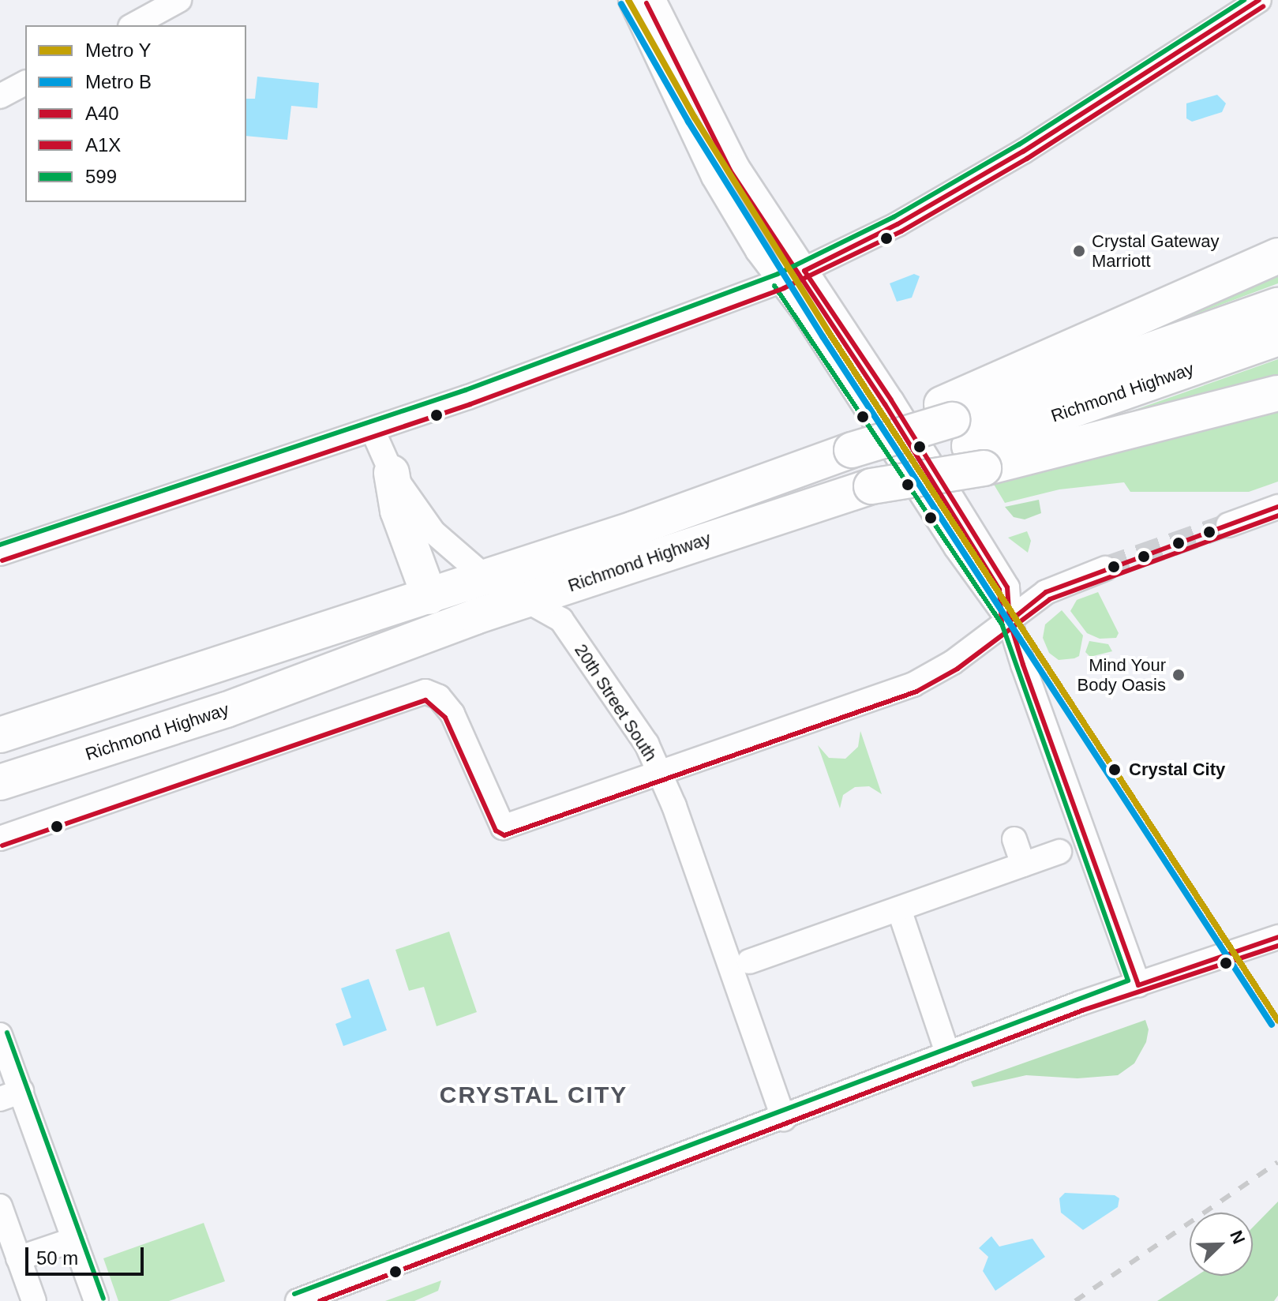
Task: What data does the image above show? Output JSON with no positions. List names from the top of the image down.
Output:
{
  "streets": {
    "highway": ["Richmond Highway"],
    "street": ["20th Street South"]
  },
  "crossings": [
    ["Richmond Highway", "20th Street South"]
  ],
  "districts": ["CRYSTAL CITY"],
  "places": ["Crystal Gateway Marriott", "Mind Your Body Oasis", "Crystal City"],
  "lines": [
    "metro line Y",
    "transit line A40",
    "transit line 599",
    "transit line A1X",
    "metro line B"
  ],
  "legend": [
    "Metro Y",
    "Metro B",
    "A40",
    "A1X",
    "599"
  ],
  "scale_bar": "50 m",
  "north": "top right"
}
